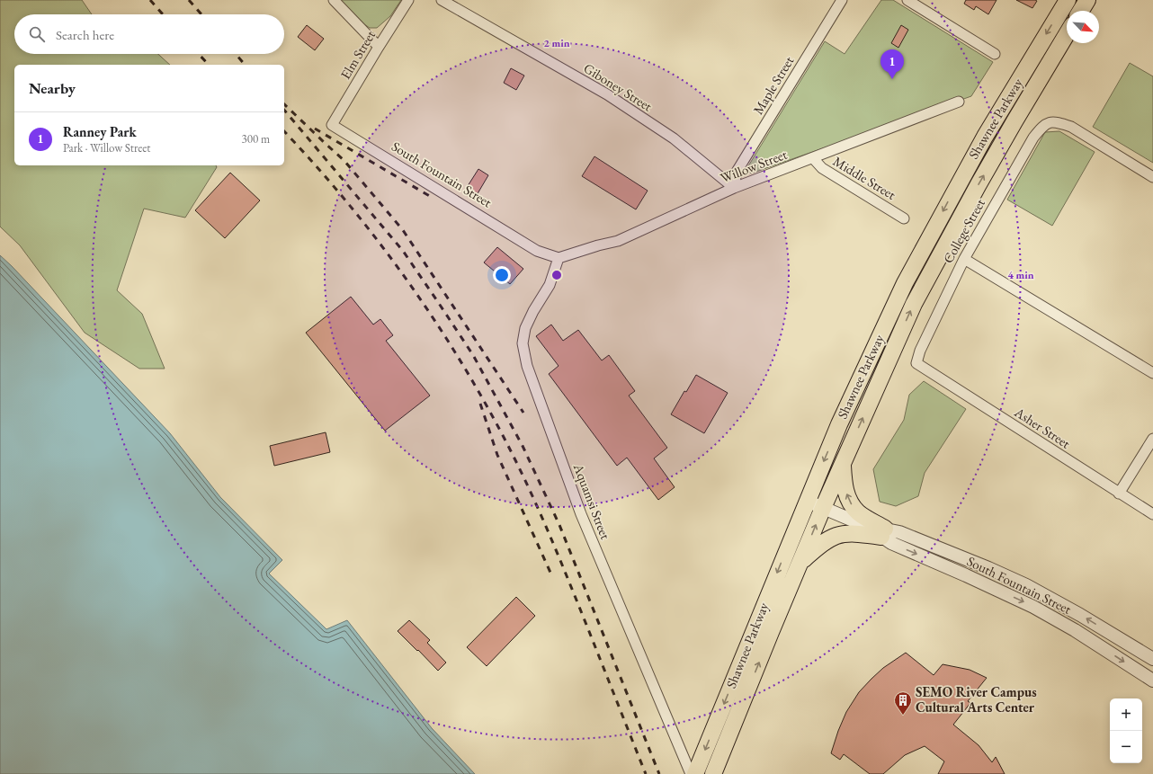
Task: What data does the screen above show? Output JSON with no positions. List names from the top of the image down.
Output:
{
  "streets": {
    "highway": ["Shawnee Parkway"],
    "street": [
      "Elm Street",
      "Maple Street",
      "Giboney Street",
      "Willow Street",
      "South Fountain Street",
      "Middle Street",
      "College Street",
      "Asher Street",
      "Aquamsi Street"
    ]
  },
  "crossings": [
    ["Elm Street", "South Fountain Street"],
    ["Maple Street", "Giboney Street"],
    ["Maple Street", "Willow Street"],
    ["Giboney Street", "Willow Street"],
    ["Shawnee Parkway", "South Fountain Street"],
    ["Willow Street", "South Fountain Street"],
    ["Willow Street", "Middle Street"],
    ["Willow Street", "Aquamsi Street"],
    ["South Fountain Street", "Aquamsi Street"],
    ["College Street", "Asher Street"]
  ],
  "places": {
    "building": ["SEMO River Campus Cultural Arts Center"]
  },
  "north": "bottom right",
  "page": {
    "search": "Search here",
    "pins": "1",
    "heading": "Nearby",
    "list": [
      {
        "mark": "1",
        "name": "Ranney Park",
        "note": "Park · Willow Street",
        "value": "300 m"
      }
    ],
    "map_buttons": ["+", "−"]
  },
  "rings": ["2 min", "4 min"]
}
